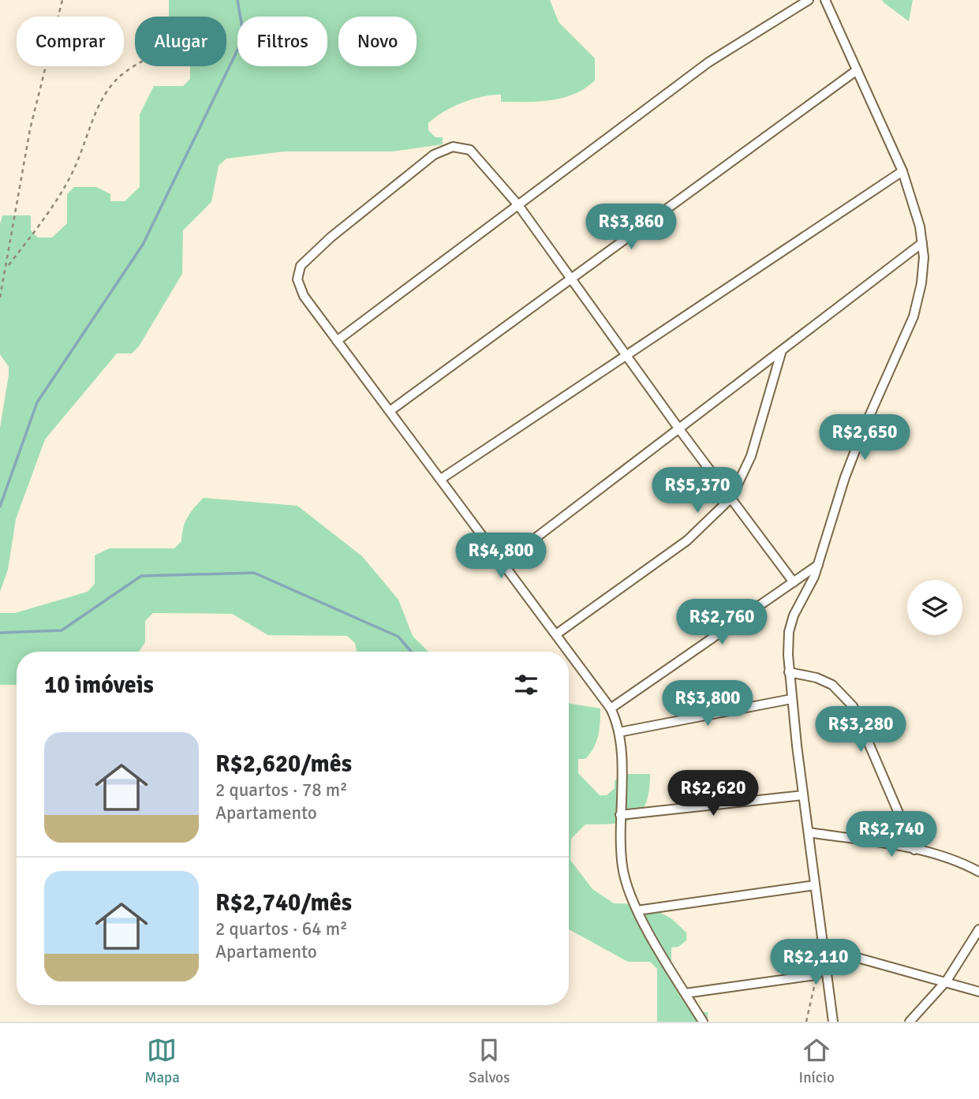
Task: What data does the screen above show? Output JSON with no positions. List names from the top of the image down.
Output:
{
  "page": {
    "chip": [
      "Comprar",
      "Alugar",
      "Filtros",
      "Novo"
    ],
    "price": [
      "R$3,860",
      "R$2,650",
      "R$5,370",
      "R$4,800",
      "R$2,760",
      "R$3,800",
      "R$3,280",
      "R$2,620",
      "R$2,740",
      "R$2,110"
    ],
    "heading": "10 imóveis",
    "list": [
      {
        "name": "R$2,620/mês",
        "note": "2 quartos · 78 m² · Apartamento"
      },
      {
        "name": "R$2,740/mês",
        "note": "2 quartos · 64 m² · Apartamento"
      }
    ],
    "tabs": ["Mapa", "Salvos", "Início"]
  }
}
